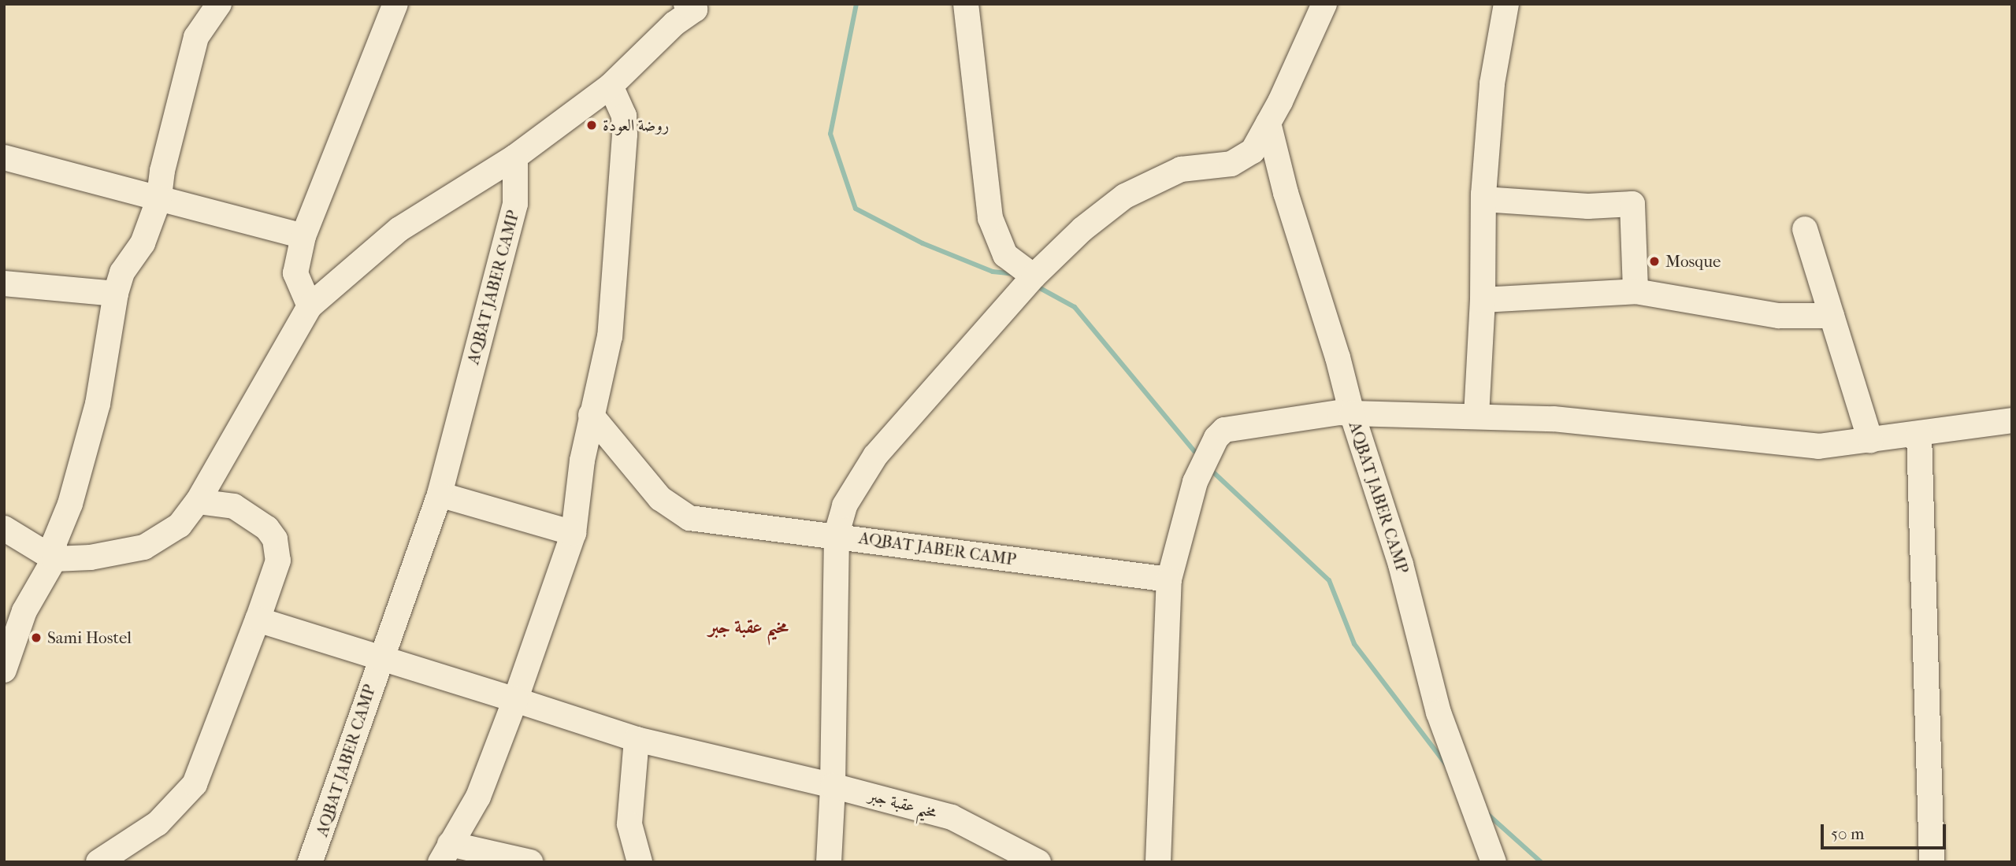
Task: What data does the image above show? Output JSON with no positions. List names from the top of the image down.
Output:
{
  "streets": {
    "street": ["AQBAT JABER CAMP", "مخيم عقبة جبر"]
  },
  "districts": ["مخيم عقبة جبر"],
  "places": ["روضة العودة", "Mosque", "Sami Hostel"],
  "scale_bar": "50 m"
}
